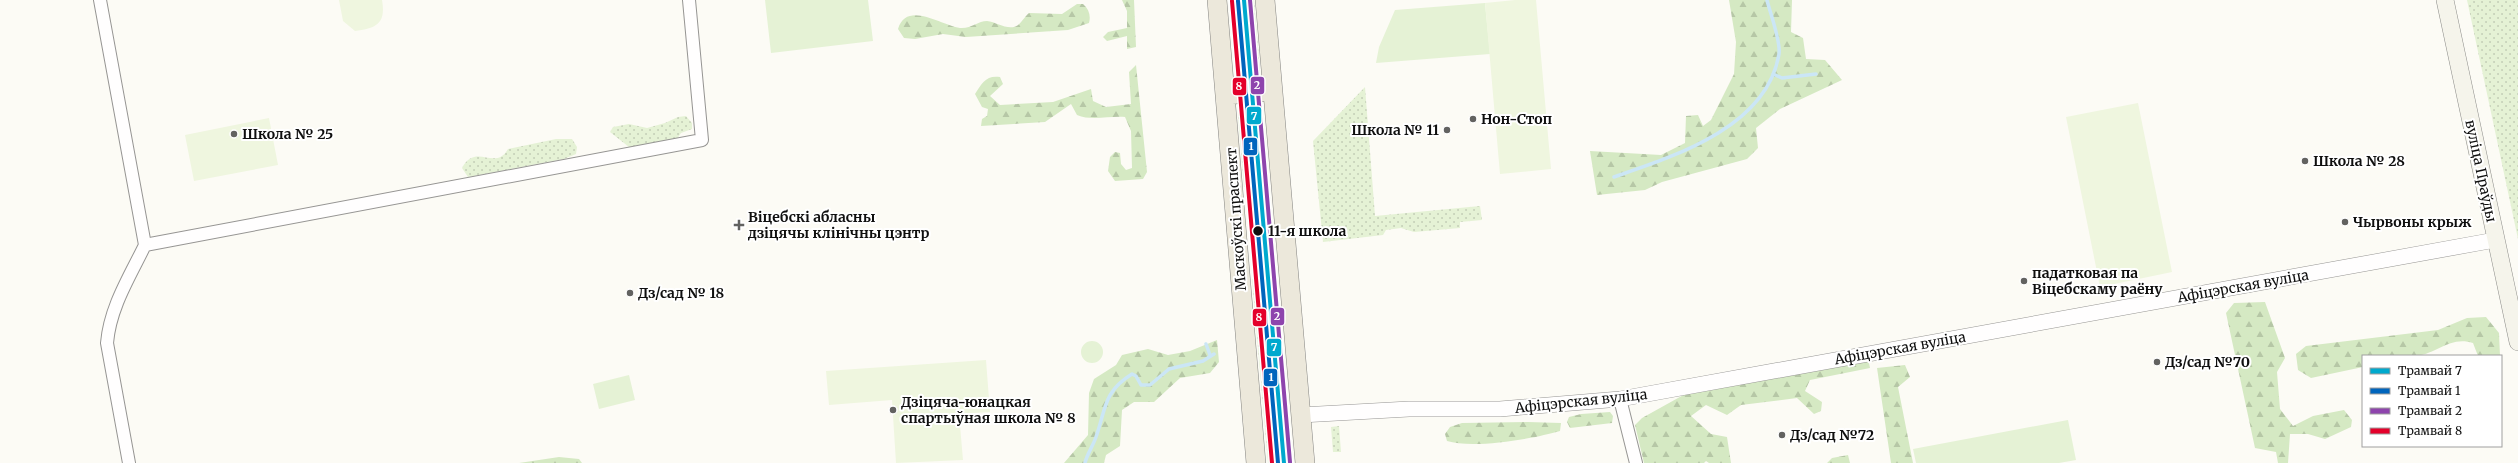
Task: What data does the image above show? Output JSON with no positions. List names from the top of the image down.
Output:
{
  "streets": {
    "main road": ["вуліца Праўды", "Маскоўскі праспект"],
    "street": ["Афіцэрская вуліца"]
  },
  "crossings": [
    ["вуліца Праўды", "Афіцэрская вуліца"]
  ],
  "places": {
    "other": [
      "Нон-Стоп",
      "Школа № 11",
      "Школа № 25",
      "Школа № 28",
      "Чырвоны крыж",
      "11-я школа",
      "падатковая па Віцебскаму раёну",
      "Дз/сад № 18",
      "Дз/сад №70",
      "Дзіцяча-юнацкая спартыўная школа № 8",
      "Дз/сад №72"
    ],
    "health": ["Віцебскі абласны дзіцячы клінічны цэнтр"]
  },
  "lines": [
    "tram line 7",
    "tram line 2",
    "tram line 1",
    "tram line 8"
  ],
  "legend": [
    "Трамвай 7",
    "Трамвай 1",
    "Трамвай 2",
    "Трамвай 8"
  ]
}
